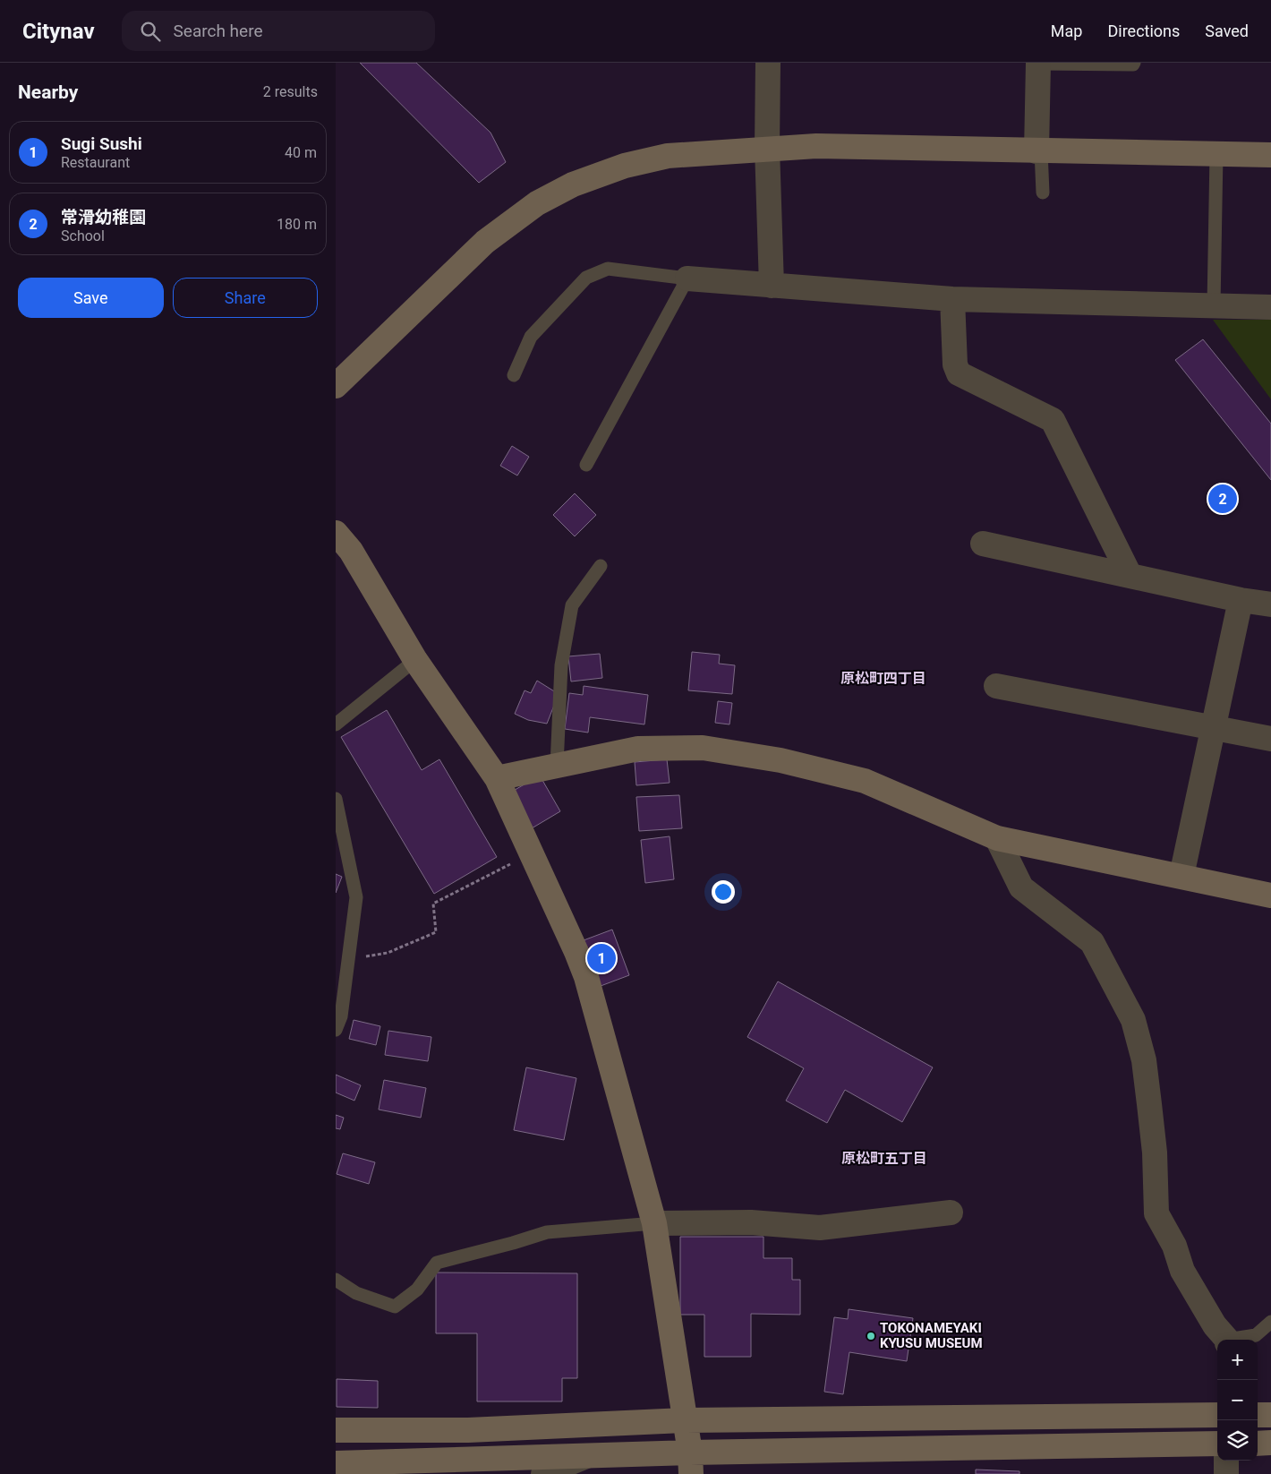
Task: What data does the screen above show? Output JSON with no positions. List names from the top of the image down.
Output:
{
  "districts": ["原松町四丁目", "原松町五丁目"],
  "places": ["TOKONAMEYAKI KYUSU MUSEUM"],
  "page": {
    "header": "Citynav",
    "search": "Search here",
    "nav": ["Map", "Directions", "Saved"],
    "heading": ["Nearby", "2 results"],
    "list": [
      {
        "mark": "1",
        "name": "Sugi Sushi",
        "note": "Restaurant",
        "value": "40 m"
      },
      {
        "mark": "2",
        "name": "常滑幼稚園",
        "note": "School",
        "value": "180 m"
      }
    ],
    "buttons": ["Save", "Share"],
    "pins": ["2", "1"],
    "map_buttons": ["+", "−"]
  }
}
